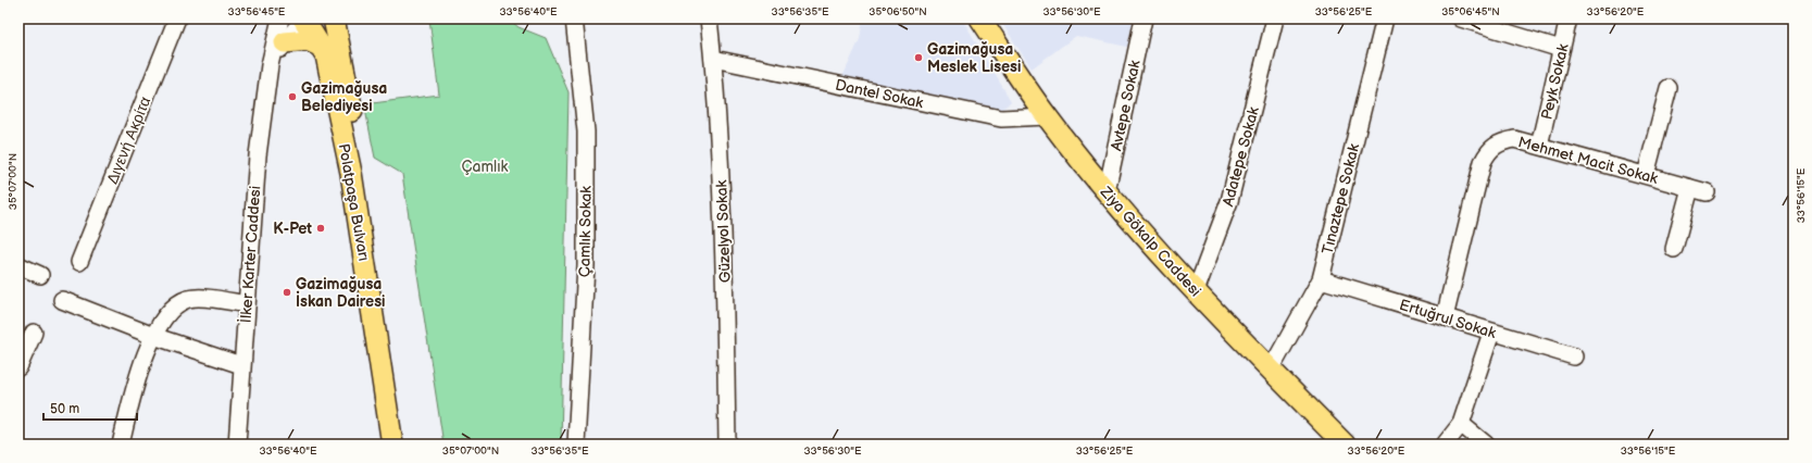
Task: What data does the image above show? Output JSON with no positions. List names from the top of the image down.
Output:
{
  "streets": {
    "main road": ["Polatpaşa Bulvarı", "Ziya Gökalp Caddesi"],
    "street": [
      "Peyk Sokak",
      "Dantel Sokak",
      "Avtepe Sokak",
      "Διγενή Ακρίτα",
      "Adatepe Sokak",
      "Mehmet Macit Sokak",
      "Tınaztepe Sokak",
      "Çamlık Sokak",
      "Güzelyol Sokak",
      "İlker Karter Caddesi",
      "Ertuğrul Sokak"
    ]
  },
  "crossings": [
    ["Peyk Sokak", "Mehmet Macit Sokak"],
    ["Dantel Sokak", "Güzelyol Sokak"],
    ["Dantel Sokak", "Ziya Gökalp Caddesi"],
    ["Avtepe Sokak", "Ziya Gökalp Caddesi"],
    ["Adatepe Sokak", "Ziya Gökalp Caddesi"],
    ["Mehmet Macit Sokak", "Ertuğrul Sokak"],
    ["Tınaztepe Sokak", "Ziya Gökalp Caddesi"],
    ["Tınaztepe Sokak", "Ertuğrul Sokak"],
    ["Polatpaşa Bulvarı", "İlker Karter Caddesi"]
  ],
  "parks": ["Çamlık"],
  "places": [
    "Gazimağusa Meslek Lisesi",
    "Gazimağusa Belediyesi",
    "K-Pet",
    "Gazimağusa İskan Dairesi"
  ],
  "scale_bar": "50 m",
  "coordinates": [
    "33°56'45\"E",
    "33°56'40\"E",
    "33°56'35\"E",
    "35°06'50\"N",
    "33°56'30\"E",
    "33°56'25\"E",
    "35°06'45\"N",
    "33°56'20\"E",
    "35°07'00\"N",
    "33°56'15\"E"
  ]
}
